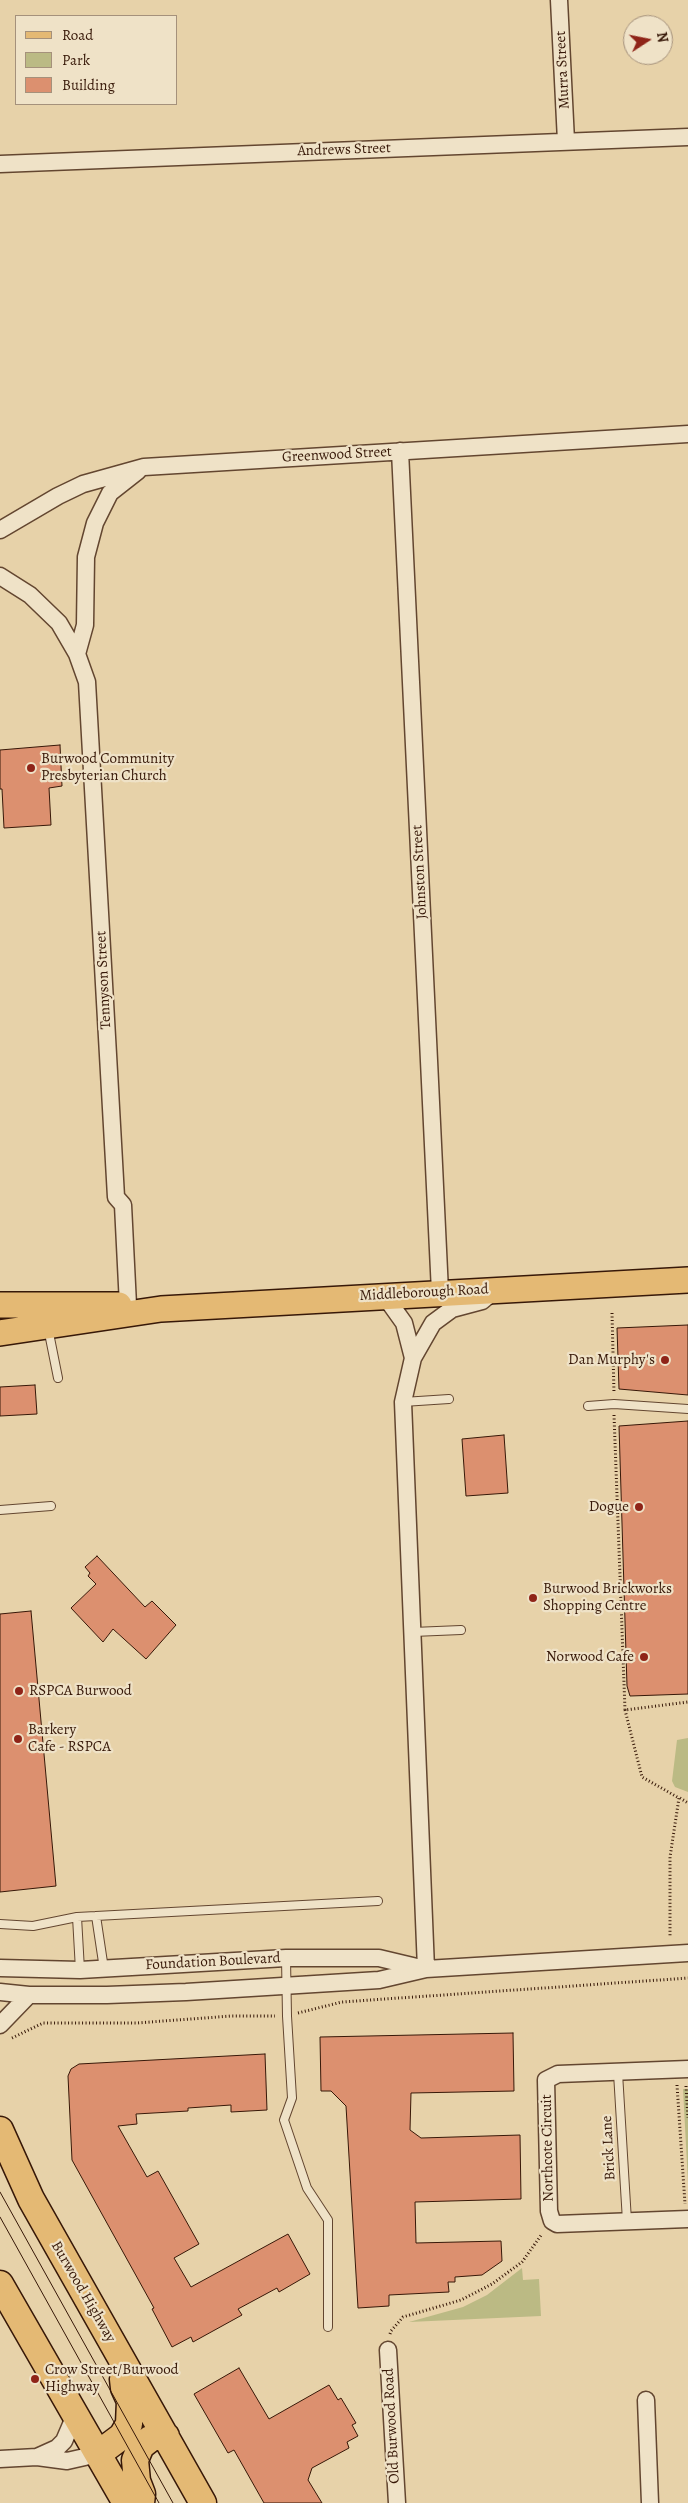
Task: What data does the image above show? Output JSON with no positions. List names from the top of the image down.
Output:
{
  "streets": {
    "highway": ["Burwood Highway"],
    "main road": ["Middleborough Road"],
    "street": [
      "Murra Street",
      "Andrews Street",
      "Greenwood Street",
      "Johnston Street",
      "Tennyson Street",
      "Foundation Boulevard",
      "Northcote Circuit",
      "Old Burwood Road"
    ],
    "lane": ["Brick Lane"]
  },
  "crossings": [
    ["Murra Street", "Andrews Street"],
    ["Greenwood Street", "Johnston Street"],
    ["Johnston Street", "Middleborough Road"],
    ["Tennyson Street", "Middleborough Road"],
    ["Northcote Circuit", "Brick Lane"]
  ],
  "places": [
    "Burwood Community Presbyterian Church",
    "Dan Murphy's",
    "Dogue",
    "Burwood Brickworks Shopping Centre",
    "Norwood Cafe",
    "RSPCA Burwood",
    "Barkery Cafe - RSPCA",
    "Crow Street/Burwood Highway"
  ],
  "legend": ["Road", "Park", "Building"],
  "north": "right"
}
